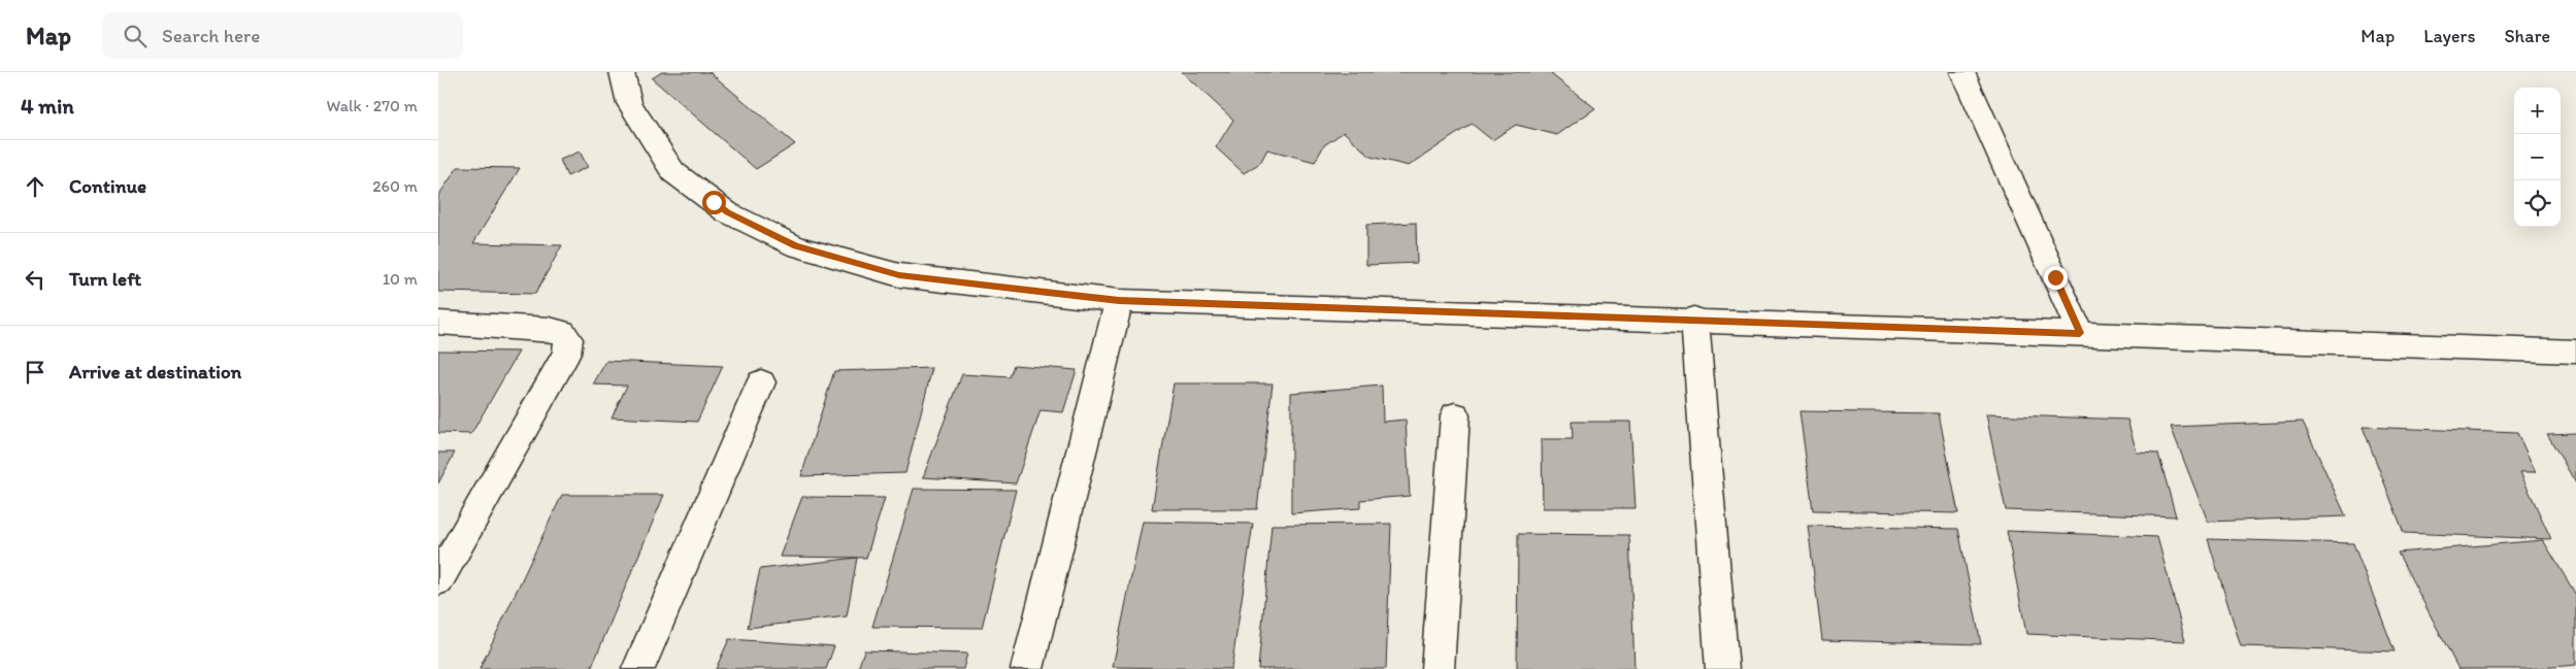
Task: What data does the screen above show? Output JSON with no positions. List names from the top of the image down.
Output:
{
  "page": {
    "header": "Map",
    "search": "Search here",
    "nav": ["Map", "Layers", "Share"],
    "heading": ["4 min", "Walk · 270 m"],
    "map_buttons": ["+", "−"],
    "list": [
      ["Continue", "260 m"],
      ["Turn left", "10 m"],
      "Arrive at destination"
    ]
  }
}
